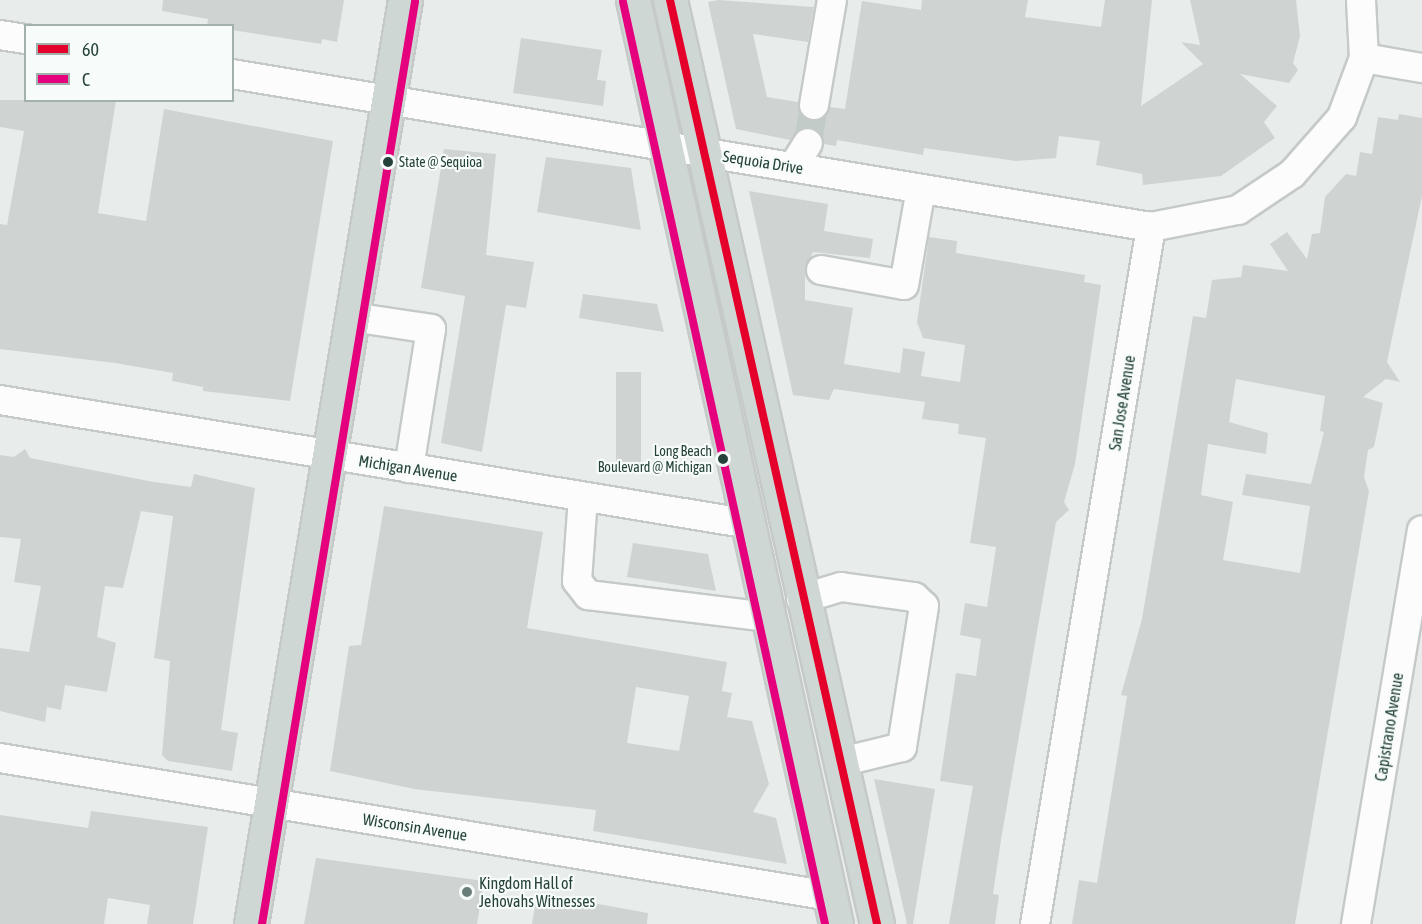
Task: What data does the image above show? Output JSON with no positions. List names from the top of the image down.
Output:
{
  "streets": {
    "street": [
      "Sequoia Drive",
      "San Jose Avenue",
      "Michigan Avenue",
      "Capistrano Avenue",
      "Wisconsin Avenue"
    ]
  },
  "crossings": [
    ["Sequoia Drive", "San Jose Avenue"]
  ],
  "places": ["State @ Sequioa", "Long Beach Boulevard @ Michigan", "Kingdom Hall of Jehovahs Witnesses"],
  "lines": ["transit line 60", "transit line C"],
  "legend": ["60", "C"]
}
